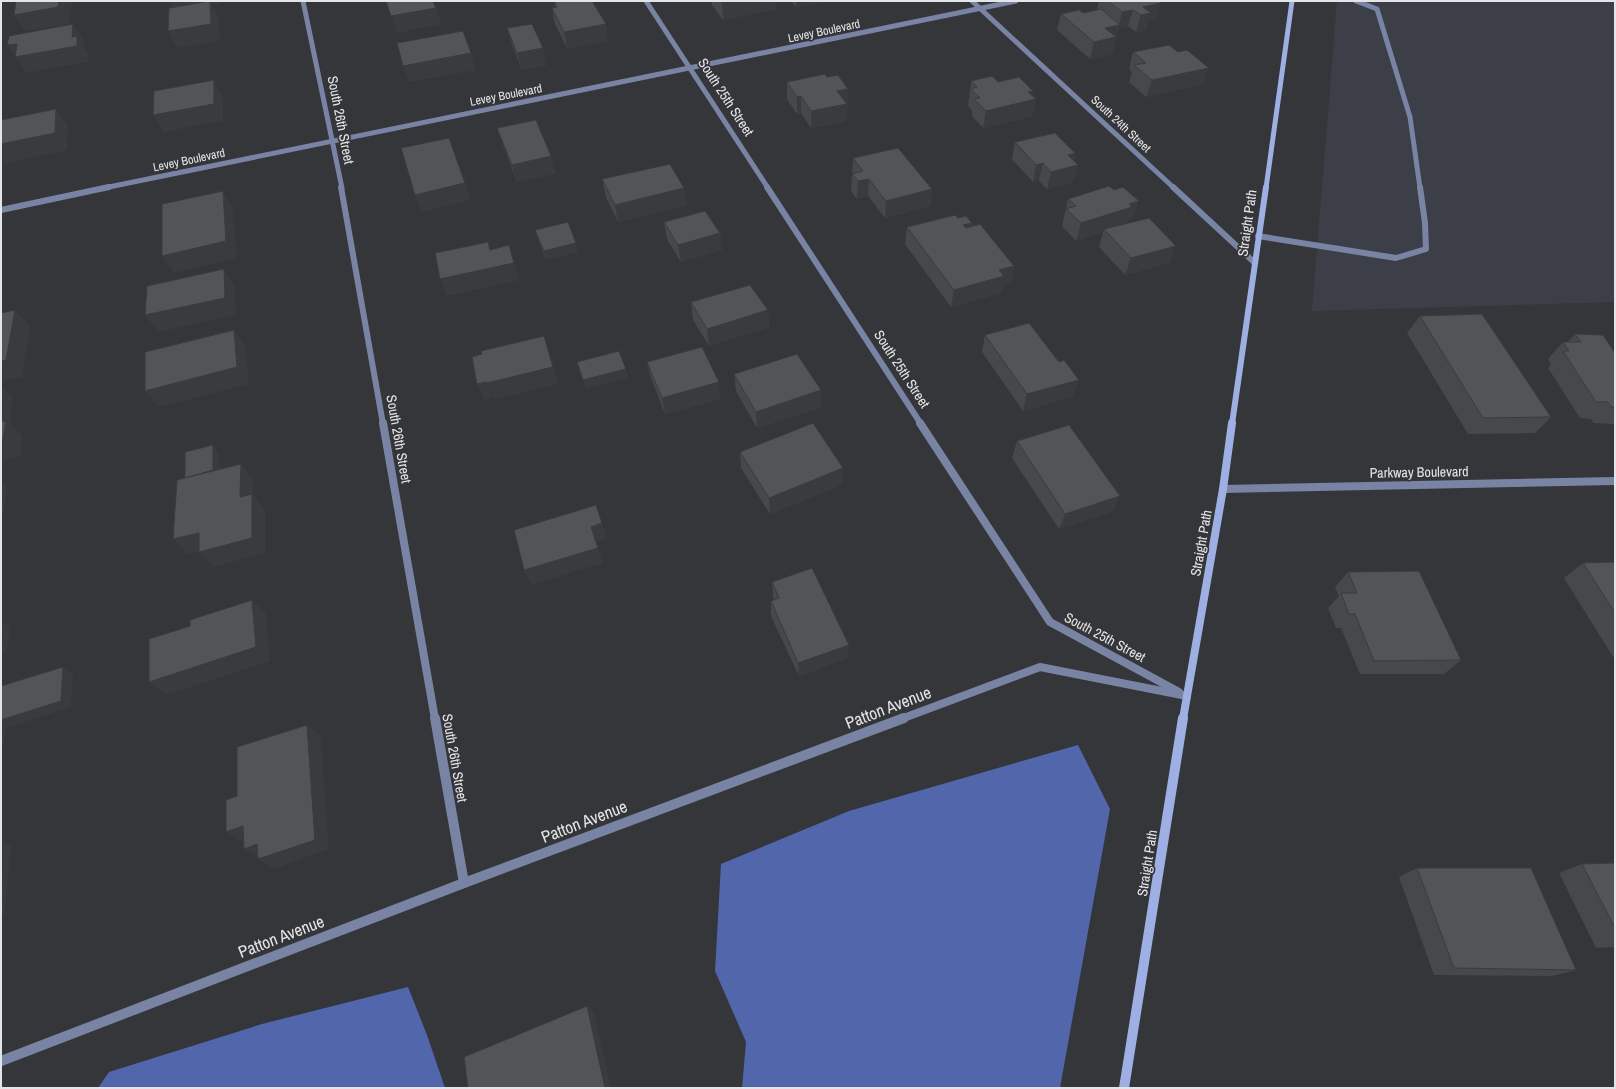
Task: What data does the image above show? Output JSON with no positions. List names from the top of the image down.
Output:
{
  "streets": {
    "main road": ["Straight Path"],
    "street": [
      "Levey Boulevard",
      "South 25th Street",
      "South 26th Street",
      "South 24th Street",
      "Parkway Boulevard",
      "Patton Avenue"
    ]
  },
  "crossings": [
    ["Levey Boulevard", "South 25th Street"],
    ["Levey Boulevard", "South 26th Street"],
    ["Levey Boulevard", "South 24th Street"],
    ["South 25th Street", "Straight Path"],
    ["South 25th Street", "Patton Avenue"],
    ["South 26th Street", "Patton Avenue"],
    ["South 24th Street", "Straight Path"],
    ["Straight Path", "Parkway Boulevard"],
    ["Straight Path", "Patton Avenue"]
  ]
}
